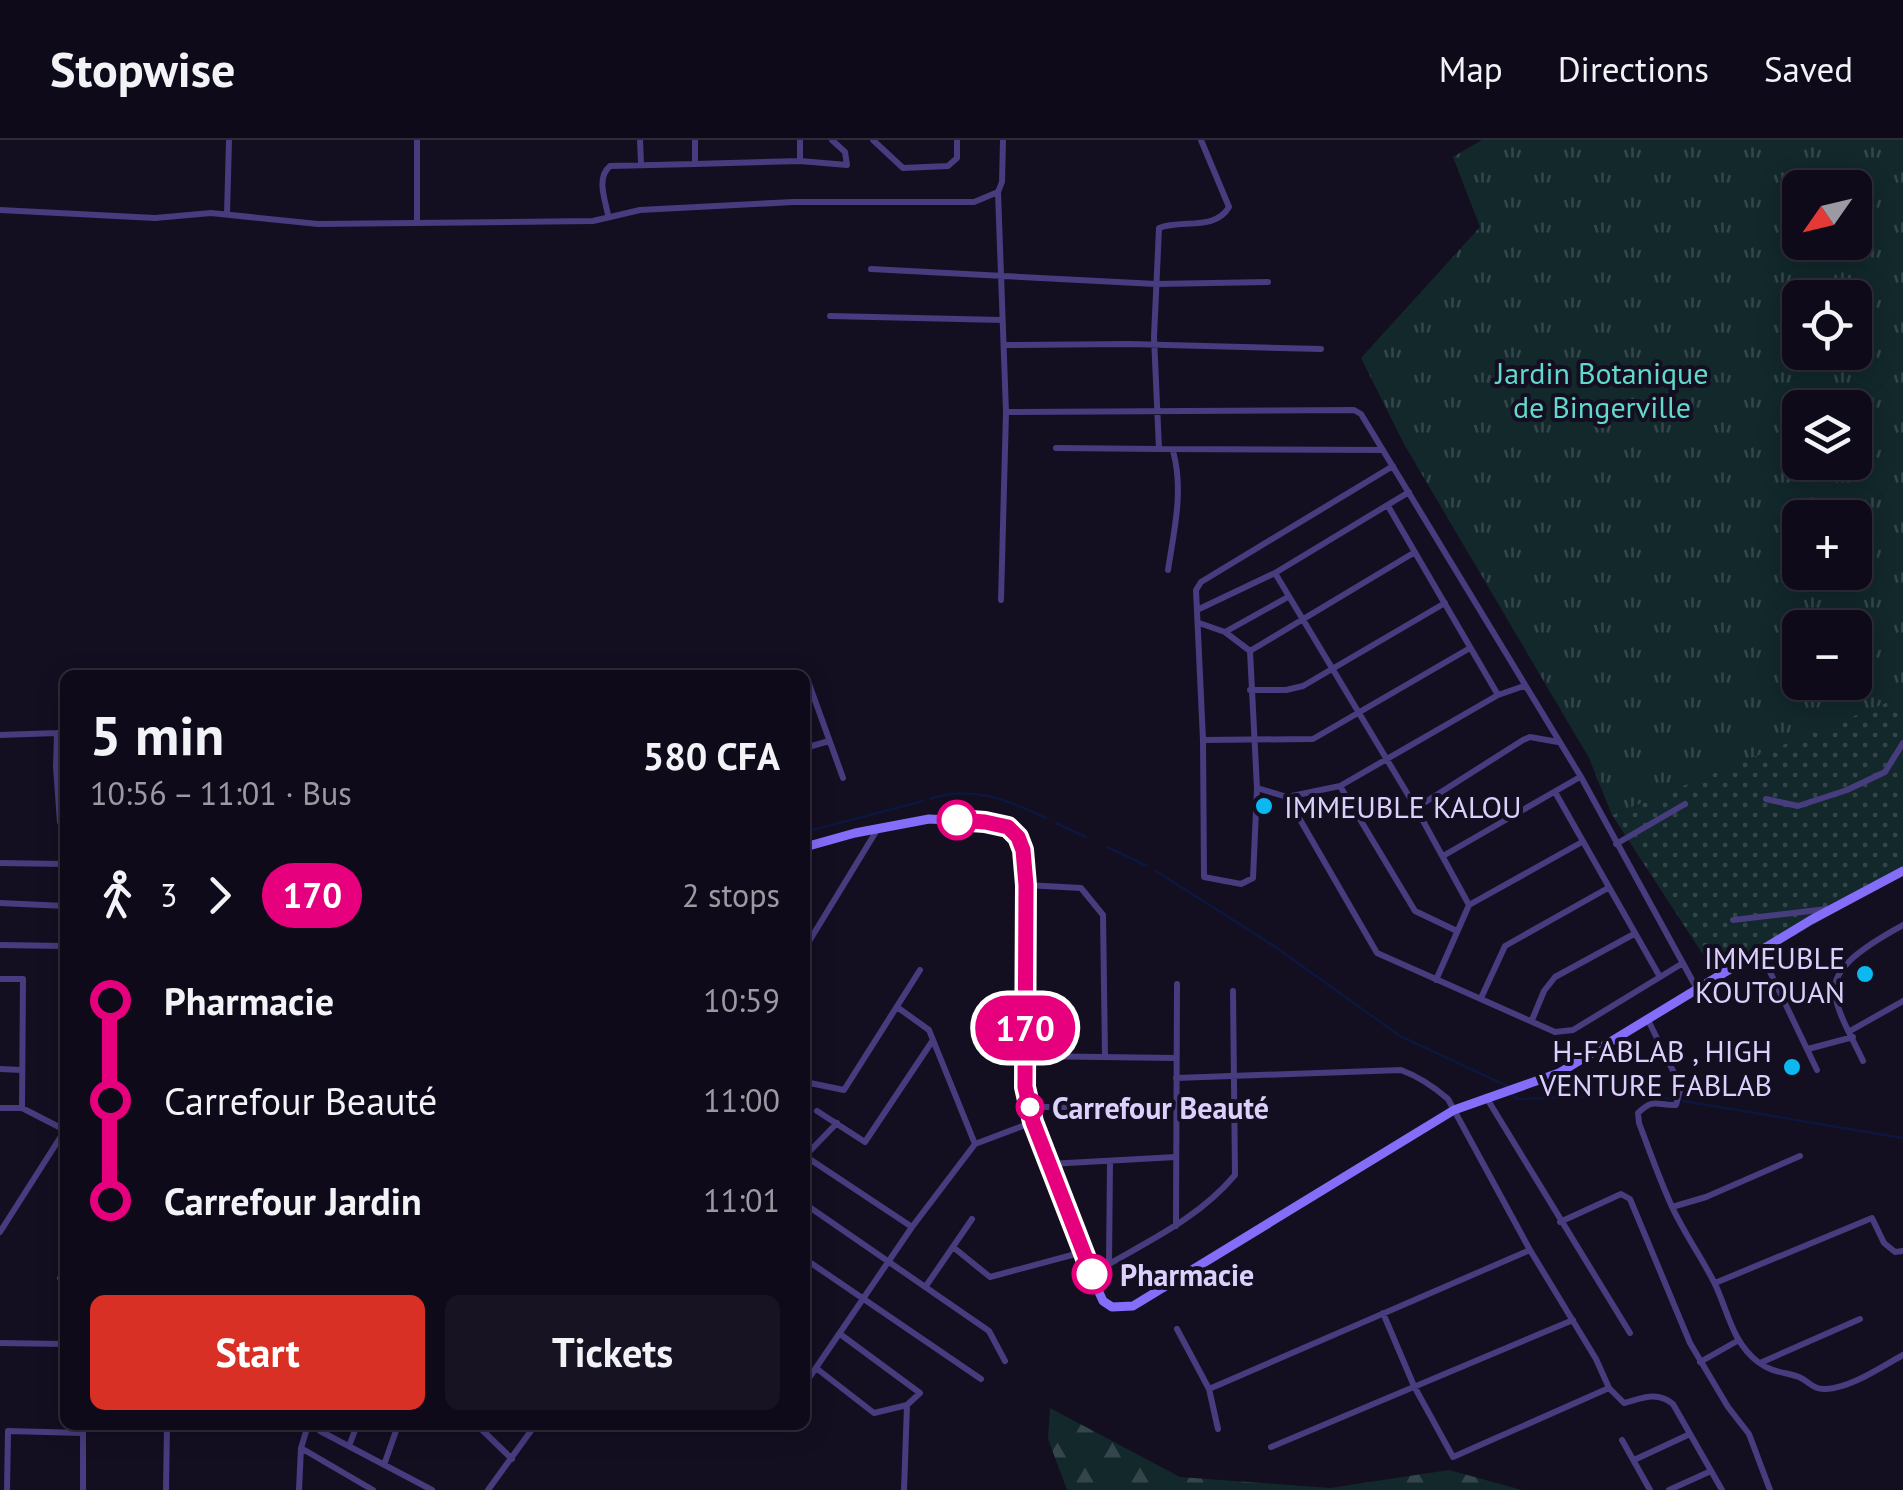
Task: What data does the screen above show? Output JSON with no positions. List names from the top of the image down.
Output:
{
  "parks": ["Jardin Botanique de Bingerville"],
  "places": [
    "IMMEUBLE KALOU",
    "IMMEUBLE KOUTOUAN",
    "H-FABLAB , HIGH VENTURE FABLAB",
    "Carrefour Beauté",
    "Pharmacie"
  ],
  "lines": ["bus line 170"],
  "north": "bottom left",
  "page": {
    "header": "Stopwise",
    "nav": ["Map", "Directions", "Saved"],
    "on_map": "170",
    "map_buttons": ["+", "−"],
    "heading": ["5 min", "10:56 – 11:01 · Bus", "580 CFA"],
    "legs": ["3", "170", "2 stops"],
    "list": [
      {
        "name": "Pharmacie",
        "value": "10:59"
      },
      {
        "name": "Carrefour Beauté",
        "value": "11:00"
      },
      {
        "name": "Carrefour Jardin",
        "value": "11:01"
      }
    ],
    "buttons": ["Start", "Tickets"]
  }
}
